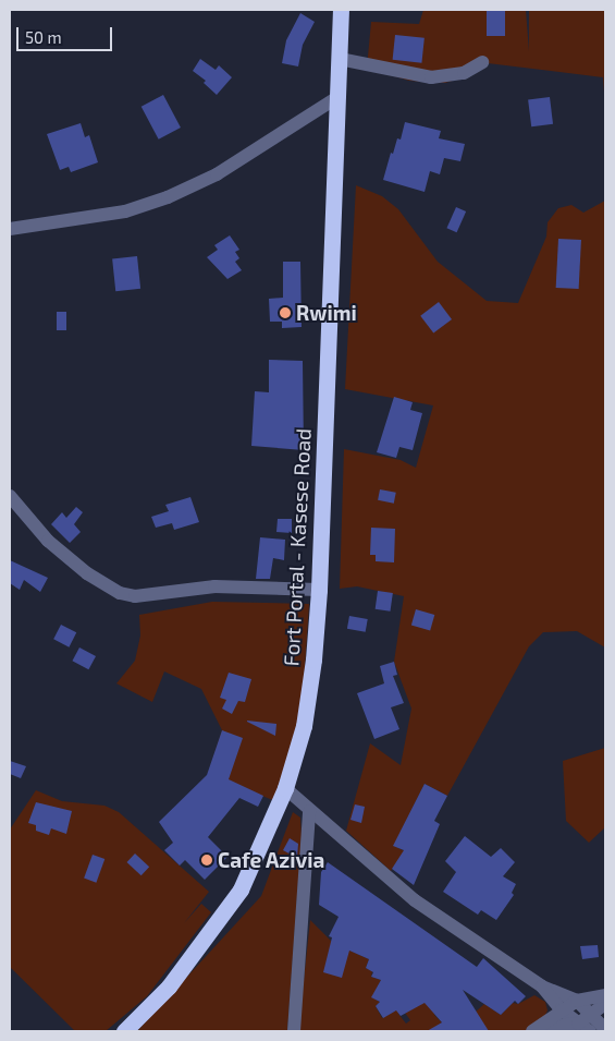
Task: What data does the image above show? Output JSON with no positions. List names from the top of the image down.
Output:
{
  "streets": {
    "highway": ["Fort Portal - Kasese Road"]
  },
  "places": ["Rwimi", "Cafe Azivia"],
  "scale_bar": "50 m"
}
